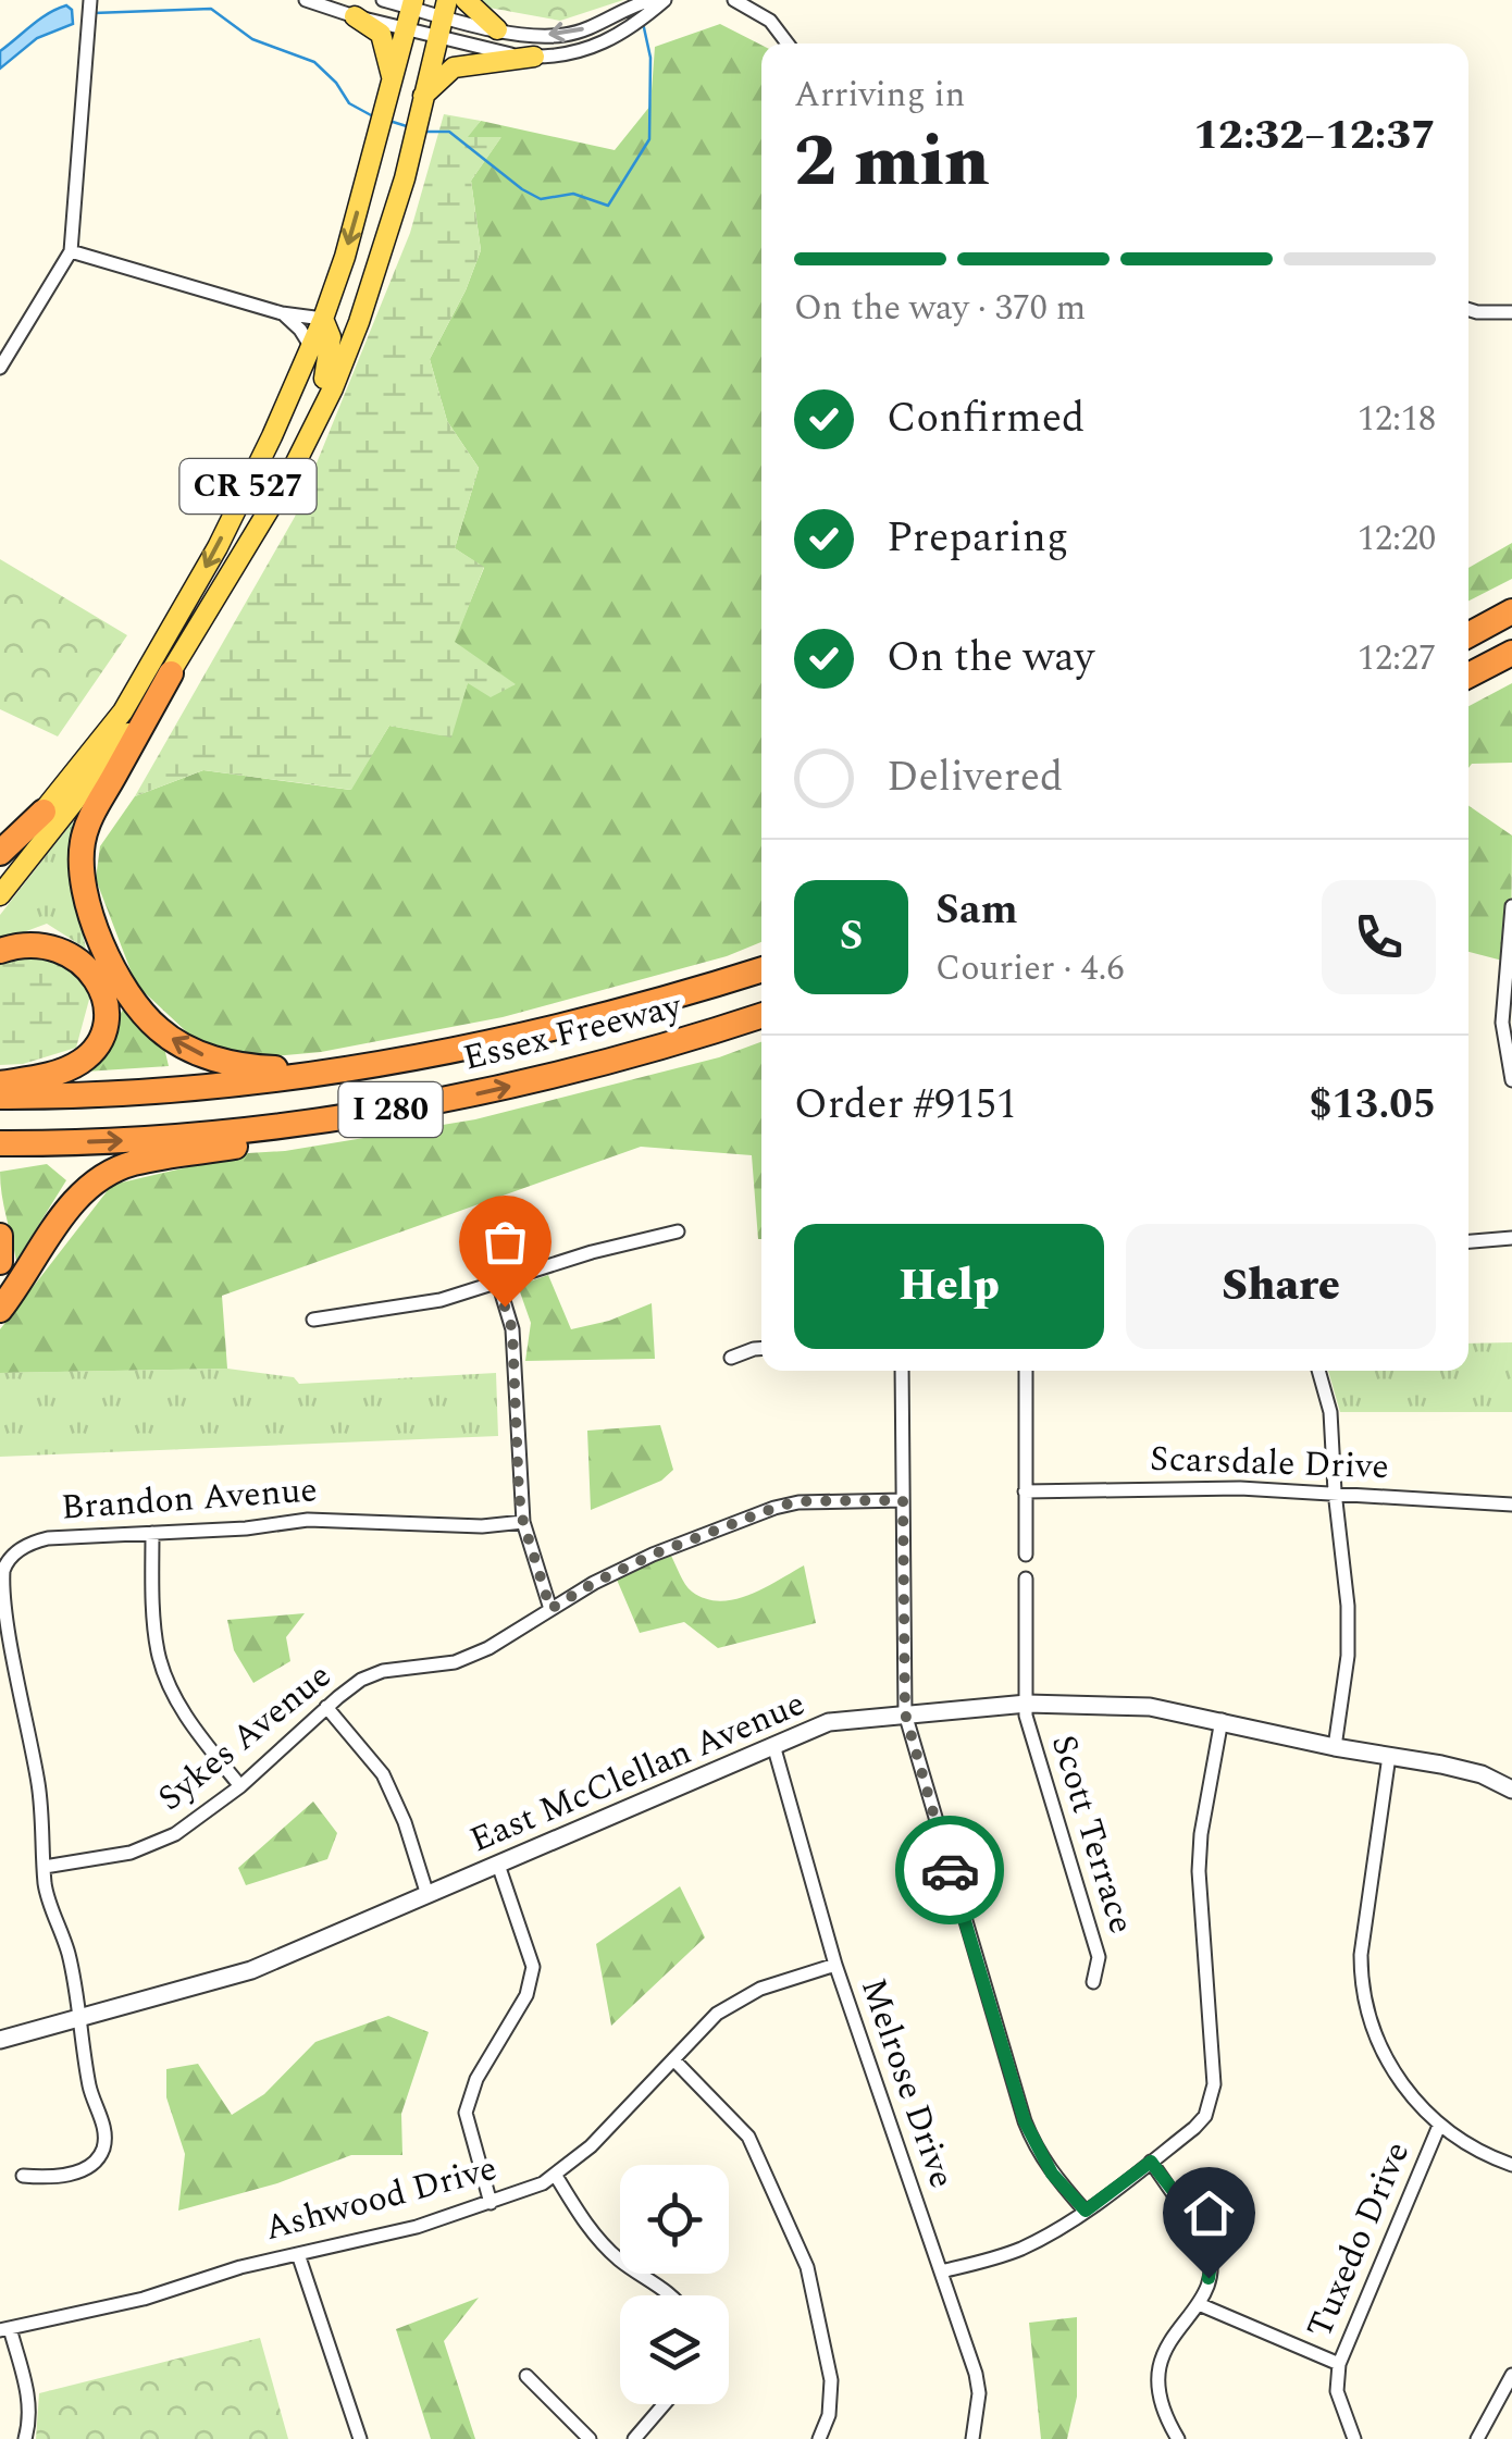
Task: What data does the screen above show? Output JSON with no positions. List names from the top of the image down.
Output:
{
  "streets": {
    "highway": ["Essex Freeway", "I 280"],
    "main road": ["CR 527"],
    "street": [
      "Scarsdale Drive",
      "Brandon Avenue",
      "Sykes Avenue",
      "East McClellan Avenue",
      "Scott Terrace",
      "Melrose Drive",
      "Ashwood Drive",
      "Tuxedo Drive"
    ]
  },
  "crossings": [
    ["Brandon Avenue", "Sykes Avenue"],
    ["Brandon Avenue", "East McClellan Avenue"],
    ["East McClellan Avenue", "Scott Terrace"],
    ["East McClellan Avenue", "Melrose Drive"],
    ["Melrose Drive", "Ashwood Drive"]
  ],
  "page": {
    "heading": ["2 min", "Arriving in", "12:32–12:37"],
    "panel": [
      "Sam",
      "Courier · 4.6",
      "Order #9151",
      "$13.05"
    ],
    "bar": "On the way · 370 m",
    "list": [
      ["Confirmed", "12:18"],
      ["Preparing", "12:20"],
      ["On the way", "12:27"],
      "Delivered"
    ],
    "round": "S",
    "buttons": ["Help", "Share"]
  }
}
